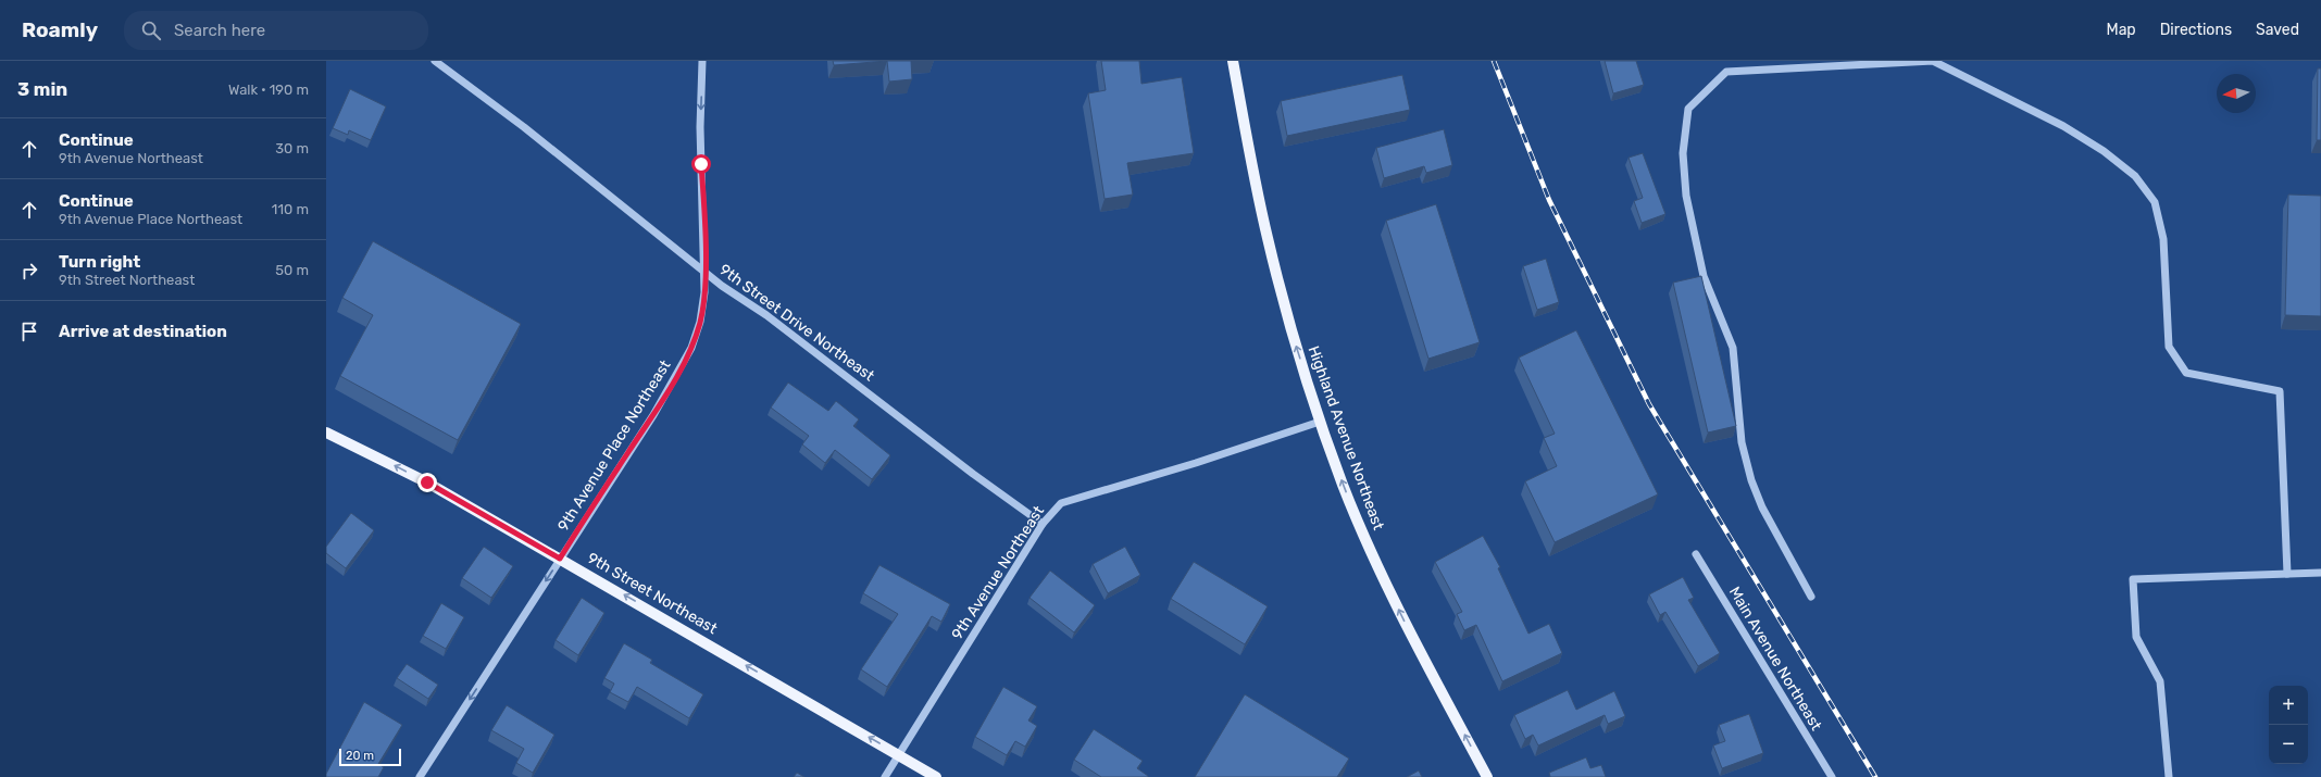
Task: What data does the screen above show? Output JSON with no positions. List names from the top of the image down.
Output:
{
  "streets": {
    "main road": ["Highland Avenue Northeast", "9th Street Northeast"],
    "street": [
      "9th Street Drive Northeast",
      "9th Avenue Place Northeast",
      "9th Avenue Northeast",
      "Main Avenue Northeast"
    ]
  },
  "crossings": [
    ["9th Street Drive Northeast", "9th Avenue Place Northeast"],
    ["9th Street Drive Northeast", "9th Avenue Northeast"],
    ["Highland Avenue Northeast", "9th Avenue Northeast"],
    ["9th Avenue Place Northeast", "9th Street Northeast"],
    ["9th Avenue Northeast", "9th Street Northeast"]
  ],
  "one_way": ["Highland Avenue Northeast", "9th Avenue Place Northeast", "9th Street Northeast"],
  "scale_bar": "20 m",
  "north": "left",
  "page": {
    "header": "Roamly",
    "search": "Search here",
    "nav": ["Map", "Directions", "Saved"],
    "heading": ["3 min", "Walk · 190 m"],
    "list": [
      ["Continue", "9th Avenue Northeast", "30 m"],
      ["Continue", "9th Avenue Place Northeast", "110 m"],
      ["Turn right", "9th Street Northeast", "50 m"],
      "Arrive at destination"
    ],
    "map_buttons": ["+", "−"],
    "scale": "20 m"
  }
}
